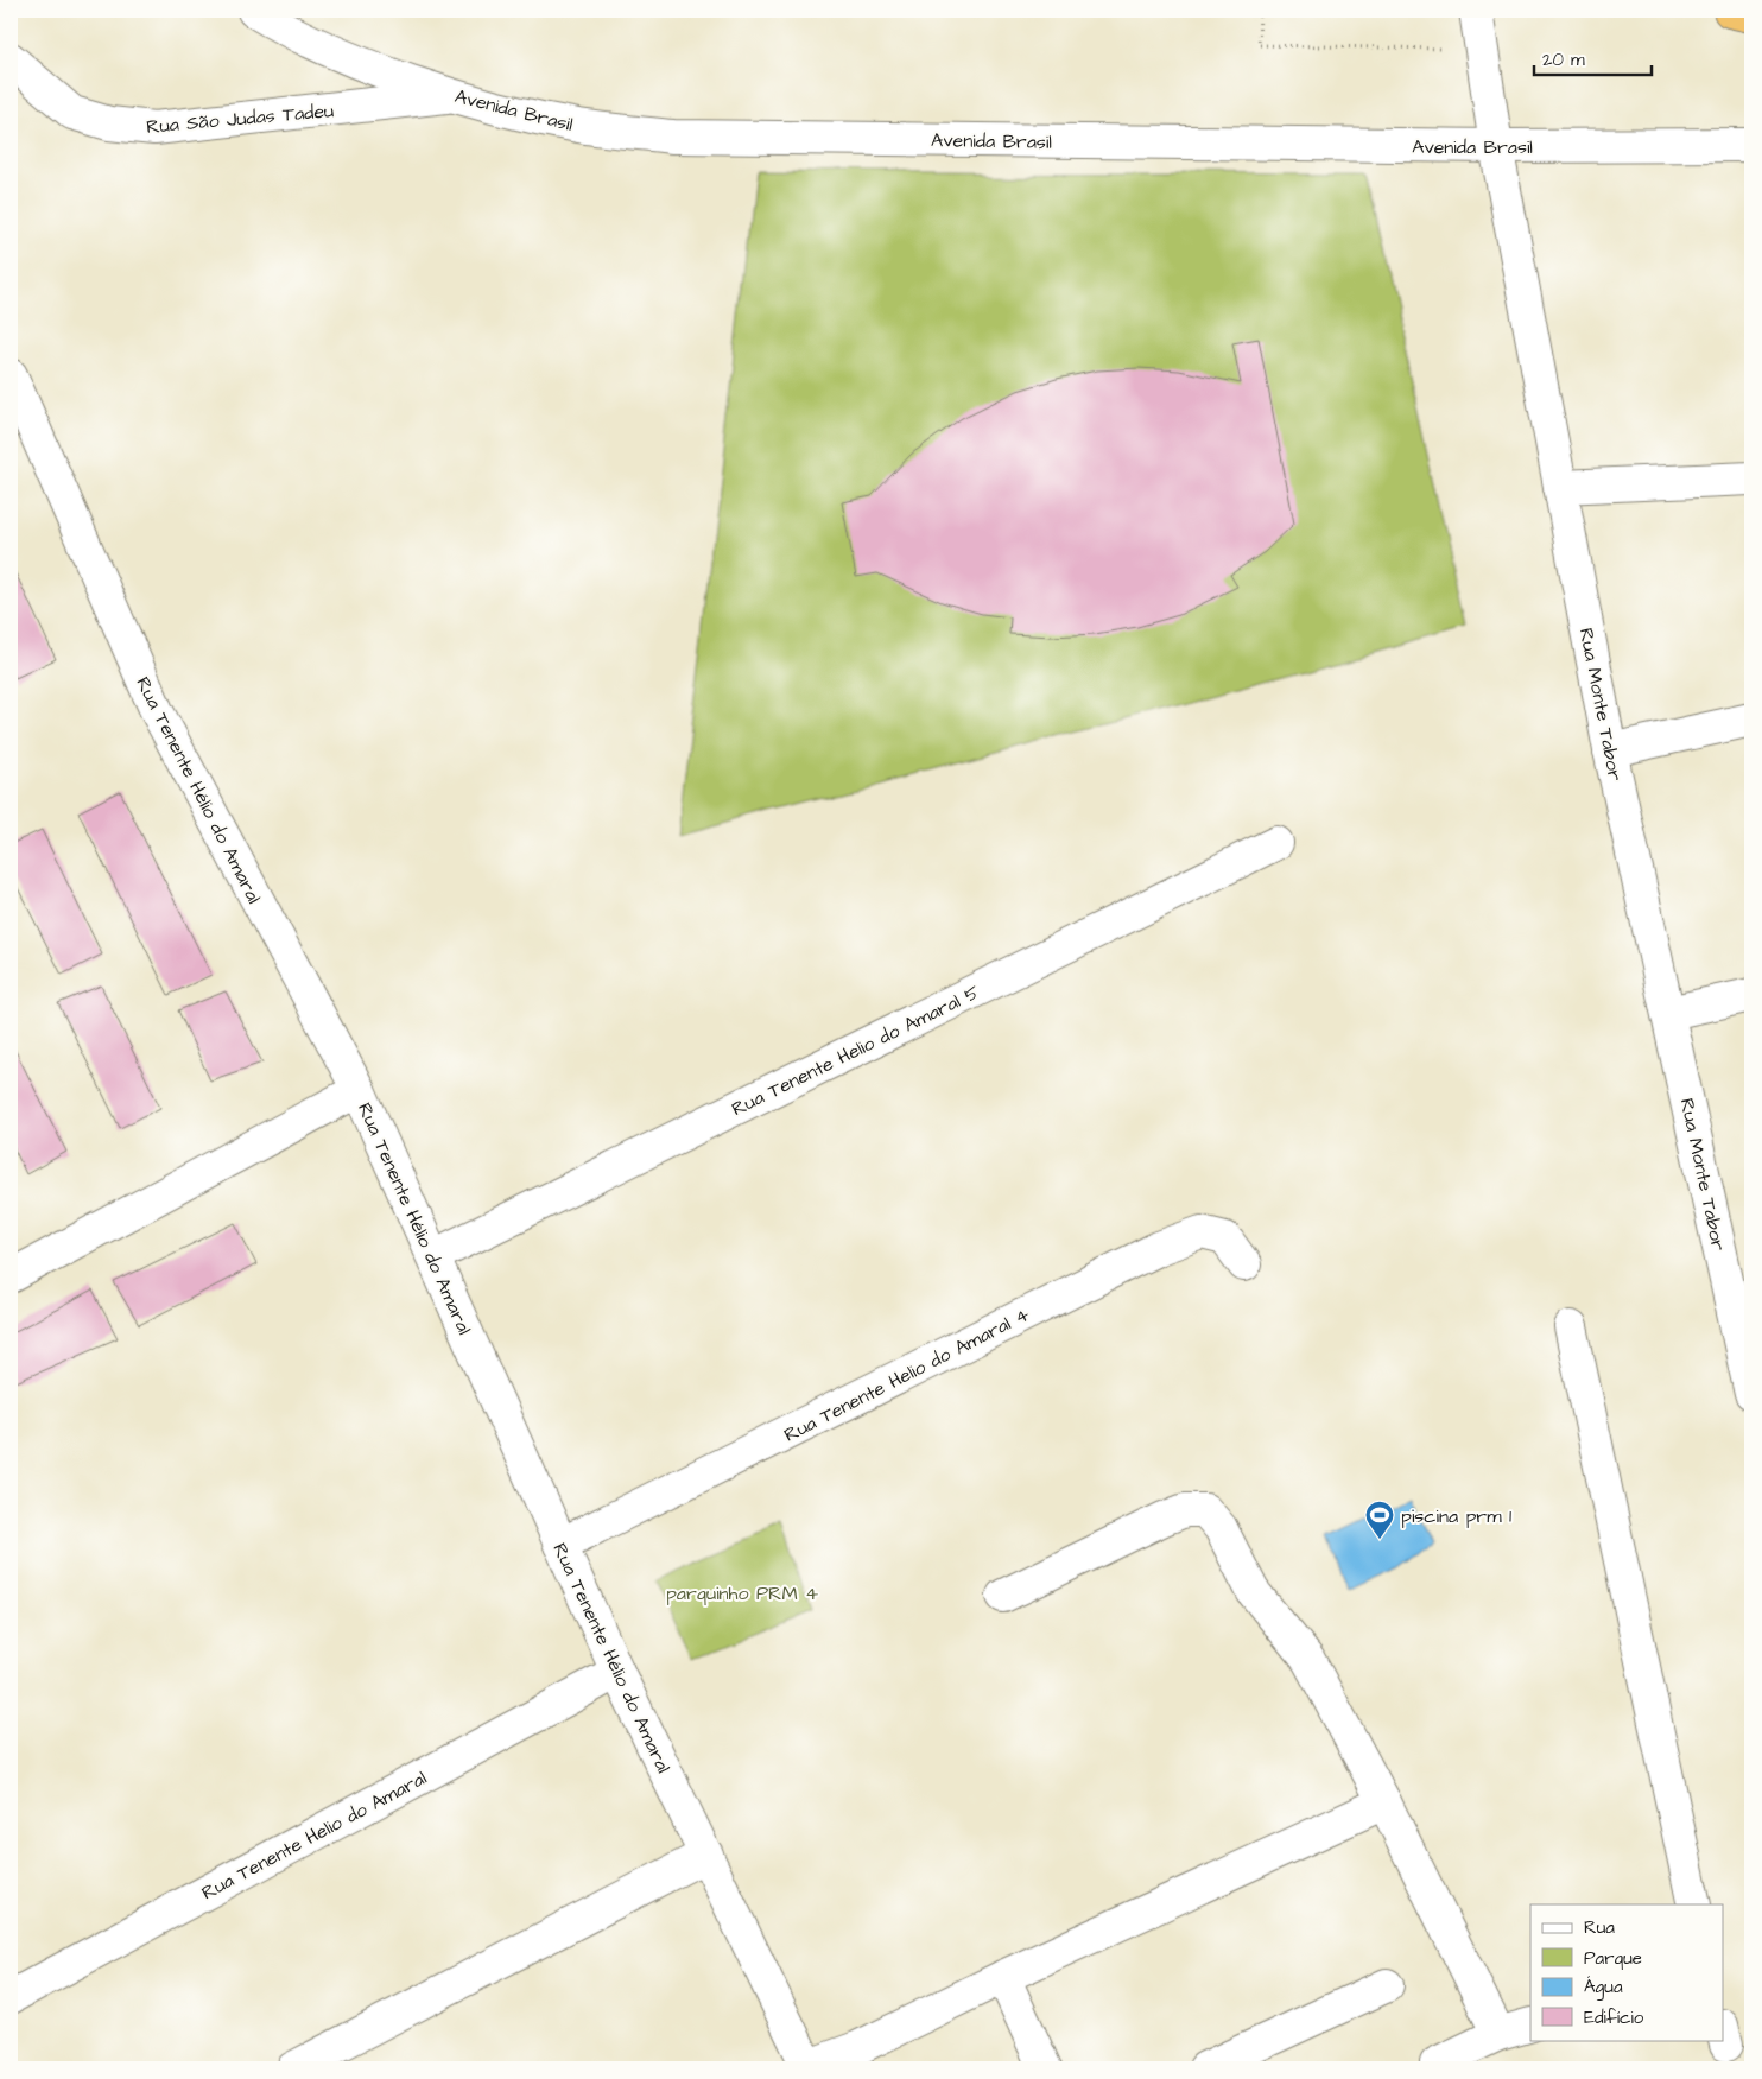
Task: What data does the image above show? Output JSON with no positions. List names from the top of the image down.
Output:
{
  "streets": {
    "street": [
      "Avenida Brasil",
      "Rua São Judas Tadeu",
      "Rua Monte Tabor",
      "Rua Tenente Hélio do Amaral",
      "Rua Tenente Helio do Amaral 5",
      "Rua Tenente Helio do Amaral 4",
      "Rua Tenente Helio do Amaral"
    ]
  },
  "crossings": [
    ["Avenida Brasil", "Rua São Judas Tadeu"],
    ["Avenida Brasil", "Rua Monte Tabor"],
    ["Rua Tenente Hélio do Amaral", "Rua Tenente Helio do Amaral 5"],
    ["Rua Tenente Hélio do Amaral", "Rua Tenente Helio do Amaral 4"],
    ["Rua Tenente Hélio do Amaral", "Rua Tenente Helio do Amaral"]
  ],
  "parks": ["parquinho PRM 4"],
  "places": {
    "sports": ["piscina prm 1"]
  },
  "legend": [
    "Rua",
    "Parque",
    "Água",
    "Edifício"
  ],
  "scale_bar": "20 m"
}
